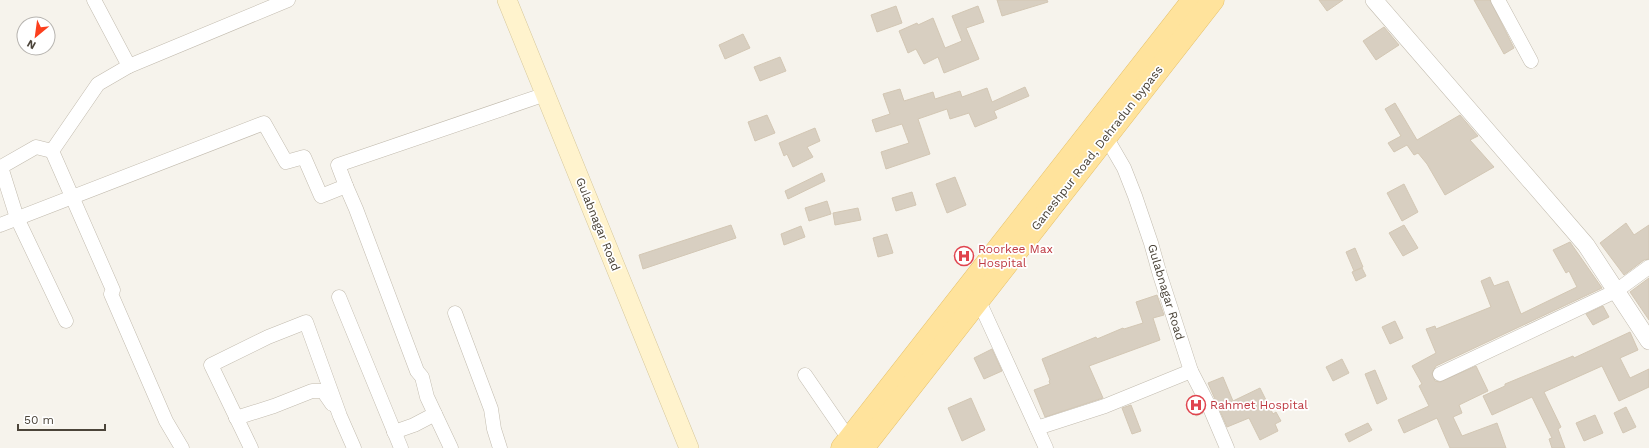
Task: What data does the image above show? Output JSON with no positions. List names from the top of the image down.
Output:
{
  "streets": {
    "main road": ["Ganeshpur Road, Dehradun bypass", "Gulabnagar Road"]
  },
  "crossings": [
    ["Ganeshpur Road, Dehradun bypass", "Gulabnagar Road"]
  ],
  "places": {
    "hospital": ["Roorkee Max Hospital", "Rahmet Hospital"]
  },
  "scale_bar": "50 m",
  "north": "bottom left"
}
